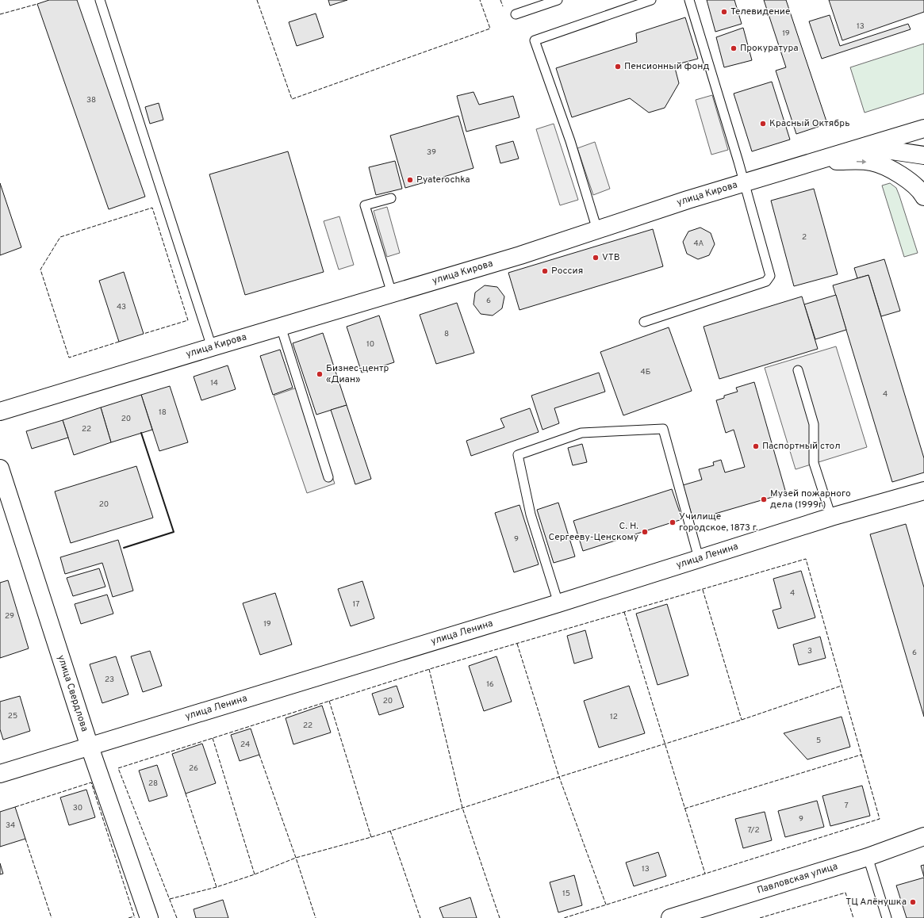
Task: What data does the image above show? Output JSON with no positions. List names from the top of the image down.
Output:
{
  "streets": {
    "street": [
      "улица Кирова",
      "улица Ленина",
      "улица Свердлова",
      "Павловская улица"
    ]
  },
  "crossings": [
    ["улица Ленина", "улица Свердлова"]
  ],
  "places": [
    "Телевидение",
    "Прокуратура",
    "Пенсионный фонд",
    "Красный Октябрь",
    "Pyaterochka",
    "VTB",
    "Россия",
    "Бизнес-центр «Диан»",
    "Паспортный стол",
    "Музей пожарного дела (1999г)",
    "Училище городское, 1873 г.",
    "С. Н. Сергееву-Ценскому",
    "ТЦ Алёнушка"
  ],
  "house_numbers": [
    "13",
    "19",
    "38",
    "39",
    "2",
    "4А",
    "6",
    "43",
    "8",
    "10",
    "4Б",
    "14",
    "4",
    "18",
    "20",
    "22",
    "20",
    "9",
    "4",
    "17",
    "29",
    "19",
    "3",
    "6",
    "23",
    "16",
    "20",
    "25",
    "12",
    "22",
    "5",
    "24",
    "26",
    "28",
    "7",
    "30",
    "9",
    "34",
    "7/2",
    "13",
    "15"
  ]
}
